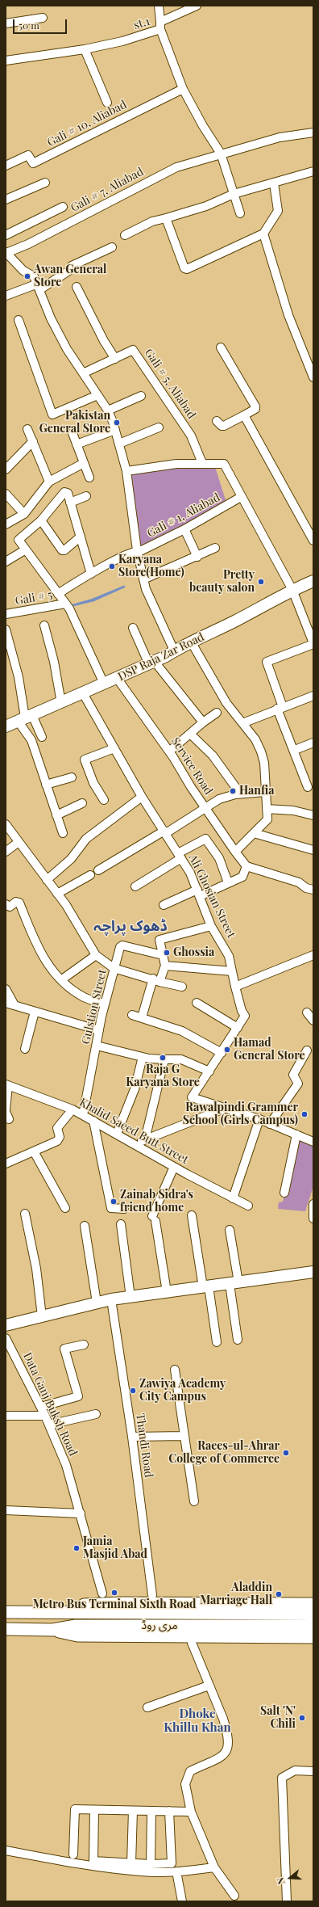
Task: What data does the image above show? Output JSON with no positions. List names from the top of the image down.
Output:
{
  "streets": {
    "main road": ["مری روڈ"],
    "street": [
      "st.1",
      "Gali # 10, Aliabad",
      "Gali # 7, Aliabad",
      "Gali # 5, Aliabad",
      "Gali # 1, Aliabad",
      "Gali # 5",
      "DSP Raja Zar Road",
      "Service Road",
      "Ali Ghosian Street",
      "Gulstion Street",
      "Khalid Saeed Butt Street",
      "Data Ganj Buksh Road",
      "Thandi Road"
    ]
  },
  "crossings": [
    ["DSP Raja Zar Road", "Service Road"],
    ["DSP Raja Zar Road", "Ali Ghosian Street"],
    ["Gulstion Street", "Khalid Saeed Butt Street"]
  ],
  "districts": ["ڈھوک پراچہ", "Dhoke Khillu Khan"],
  "places": [
    "Awan General Store",
    "Pakistan General Store",
    "Karyana Store(Home)",
    "Pretty beauty salon",
    "Hanfia",
    "Ghossia",
    "Hamad General Store",
    "Raja G Karyana Store",
    "Rawalpindi Grammer School (Girls Campus)",
    "Zainab Sidra's friend home",
    "Zawiya Academy City Campus",
    "Raees-ul-Ahrar College of Commerce",
    "Jamia Masjid Abad",
    "Metro Bus Terminal Sixth Road",
    "Aladdin Marriage Hall",
    "Salt 'N' Chili"
  ],
  "scale_bar": "50 m",
  "north": "left"
}
